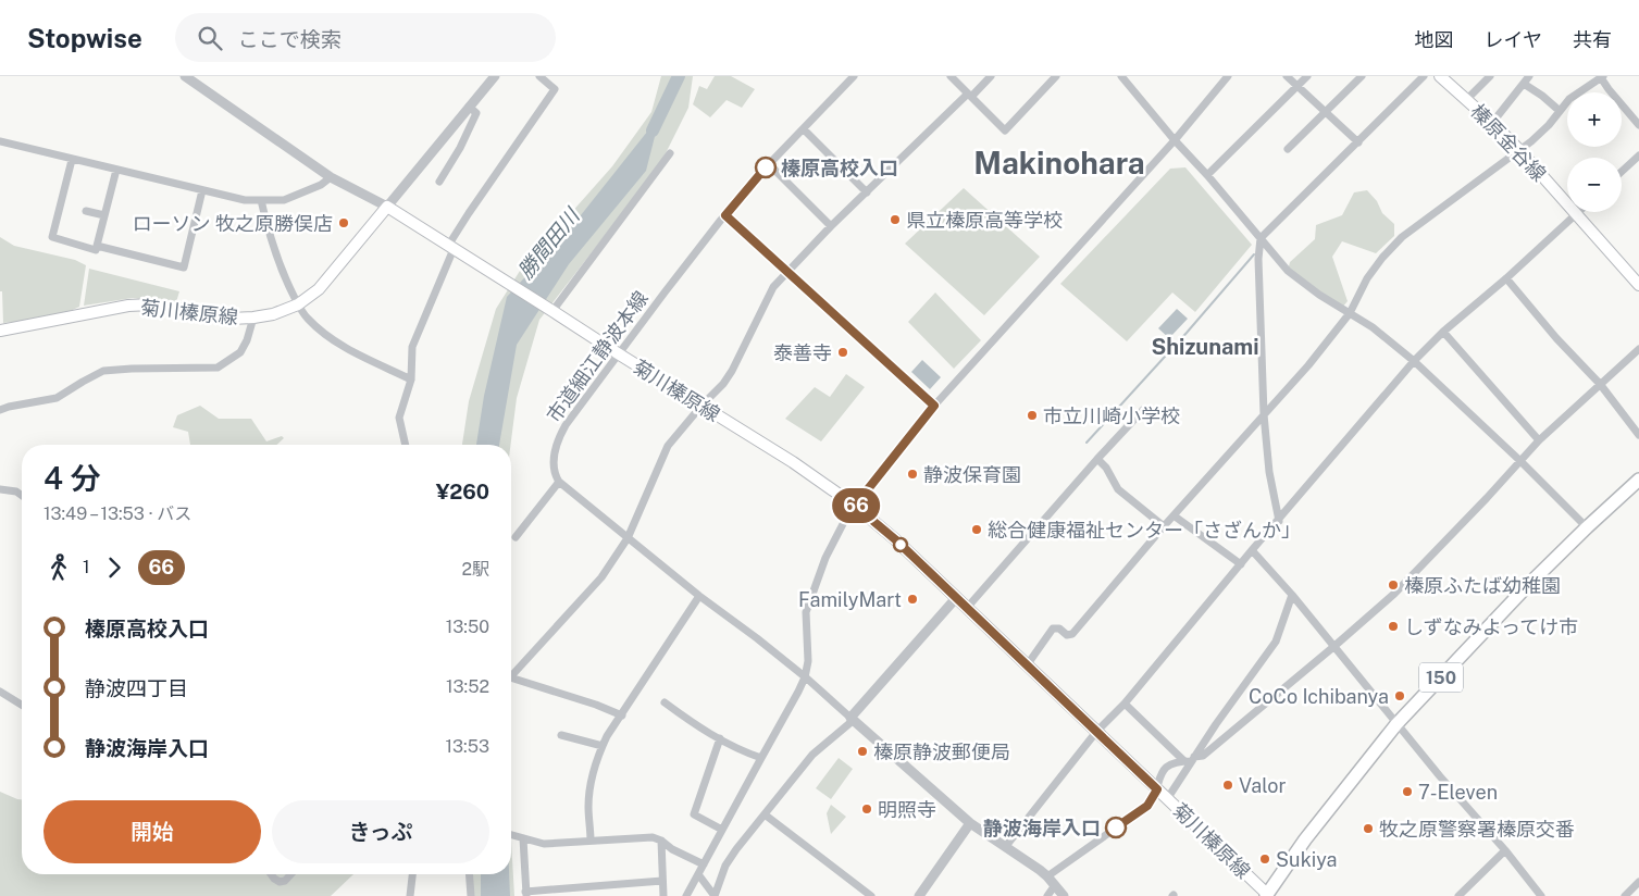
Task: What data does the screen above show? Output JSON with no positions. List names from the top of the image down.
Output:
{
  "streets": {
    "highway": ["150"],
    "main road": ["榛原金谷線", "菊川榛原線"],
    "street": ["市道細江静波本線"]
  },
  "crossings": [
    ["菊川榛原線", "市道細江静波本線"],
    ["菊川榛原線", "150"]
  ],
  "districts": ["Makinohara", "Shizunami"],
  "water": ["勝間田川"],
  "places": [
    "榛原高校入口",
    "県立榛原高等学校",
    "ローソン 牧之原勝俣店",
    "泰善寺",
    "市立川崎小学校",
    "静波保育園",
    "総合健康福祉センター「さざんか」",
    "榛原ふたば幼稚園",
    "FamilyMart",
    "しずなみよってけ市",
    "CoCo Ichibanya",
    "榛原静波郵便局",
    "Valor",
    "7-Eleven",
    "明照寺",
    "静波海岸入口",
    "牧之原警察署榛原交番",
    "Sukiya"
  ],
  "lines": ["bus line 66"],
  "page": {
    "header": "Stopwise",
    "search": "ここで検索",
    "nav": ["地図", "レイヤ", "共有"],
    "on_map": "66",
    "map_buttons": ["+", "−"],
    "heading": ["4 分", "13:49 – 13:53 · バス", "¥260"],
    "legs": ["1", "66", "2駅"],
    "list": [
      {
        "name": "榛原高校入口",
        "value": "13:50"
      },
      {
        "name": "静波四丁目",
        "value": "13:52"
      },
      {
        "name": "静波海岸入口",
        "value": "13:53"
      }
    ],
    "buttons": ["開始", "きっぷ"]
  }
}
